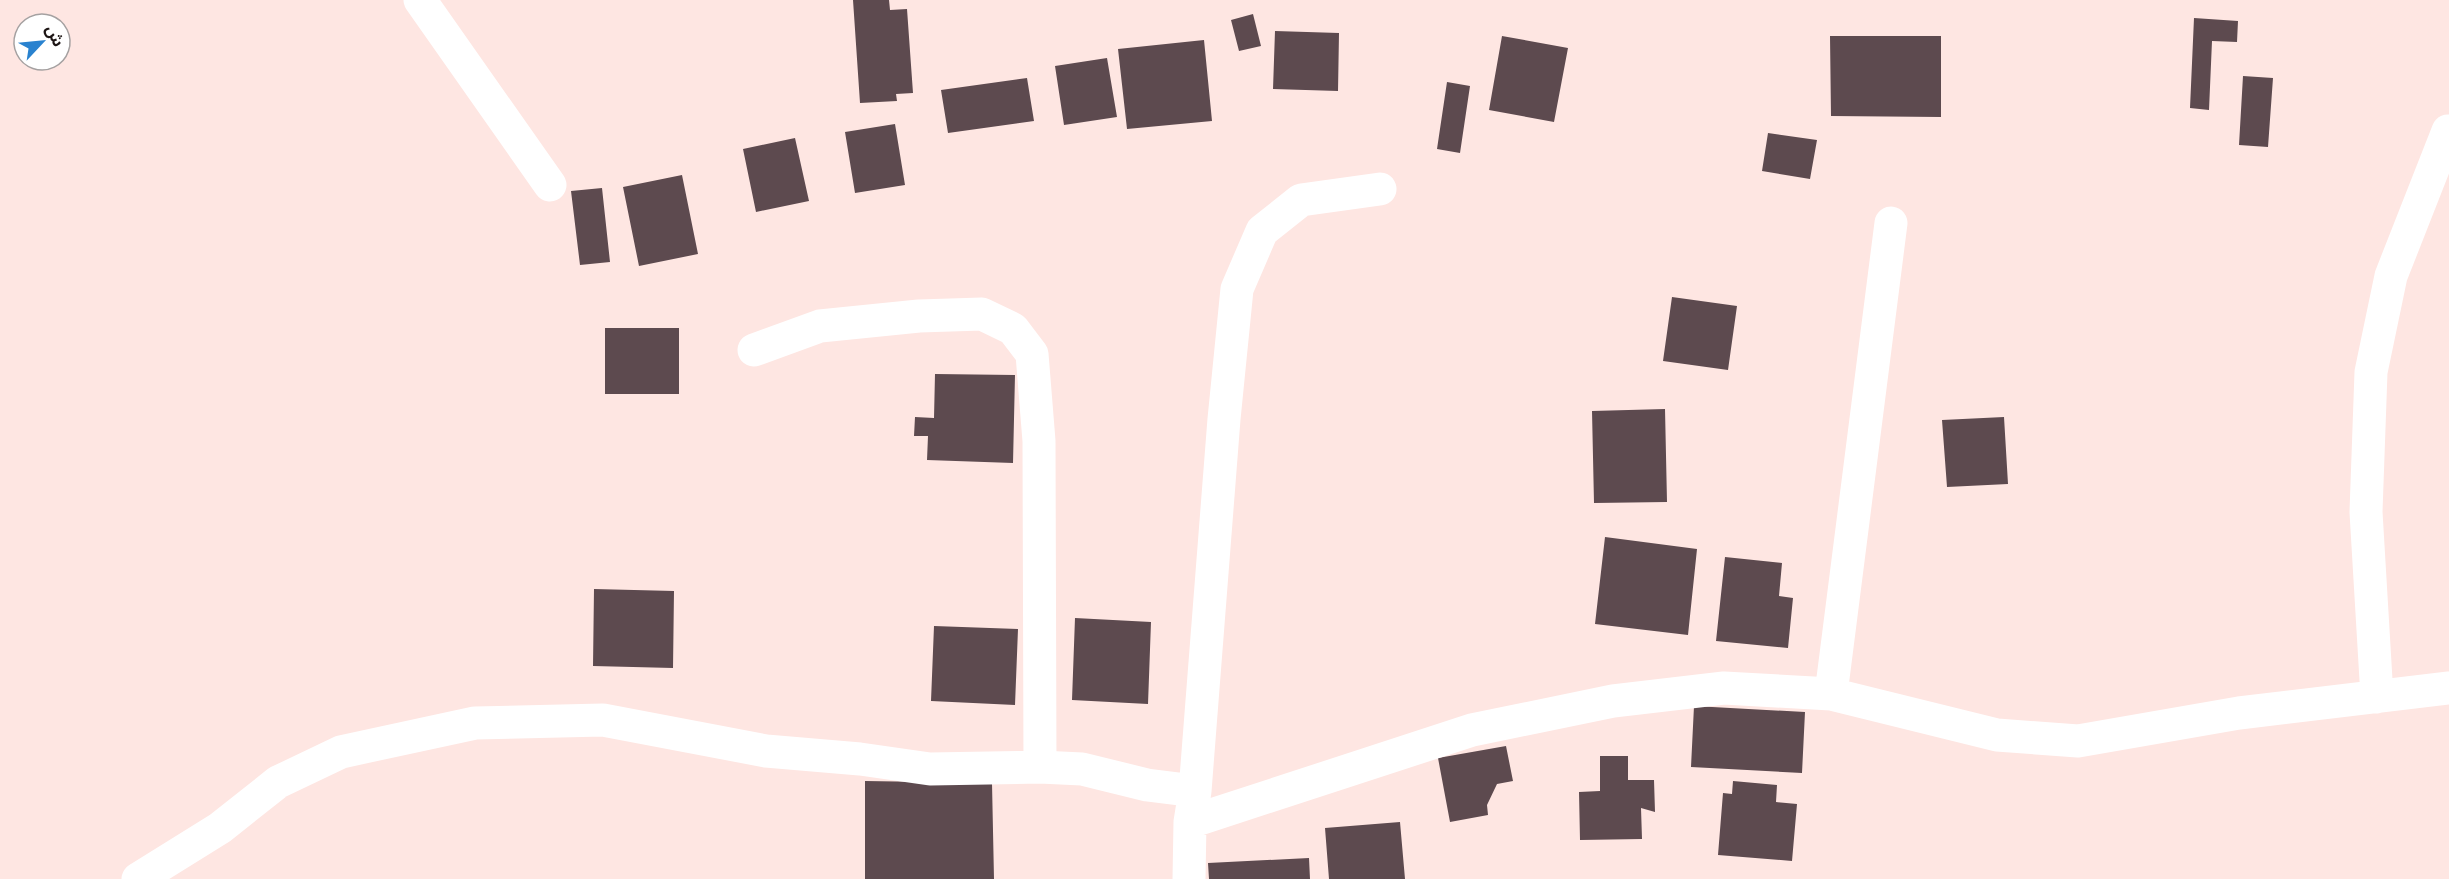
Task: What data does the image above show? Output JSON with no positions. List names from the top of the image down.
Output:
{
  "north": "top right"
}
